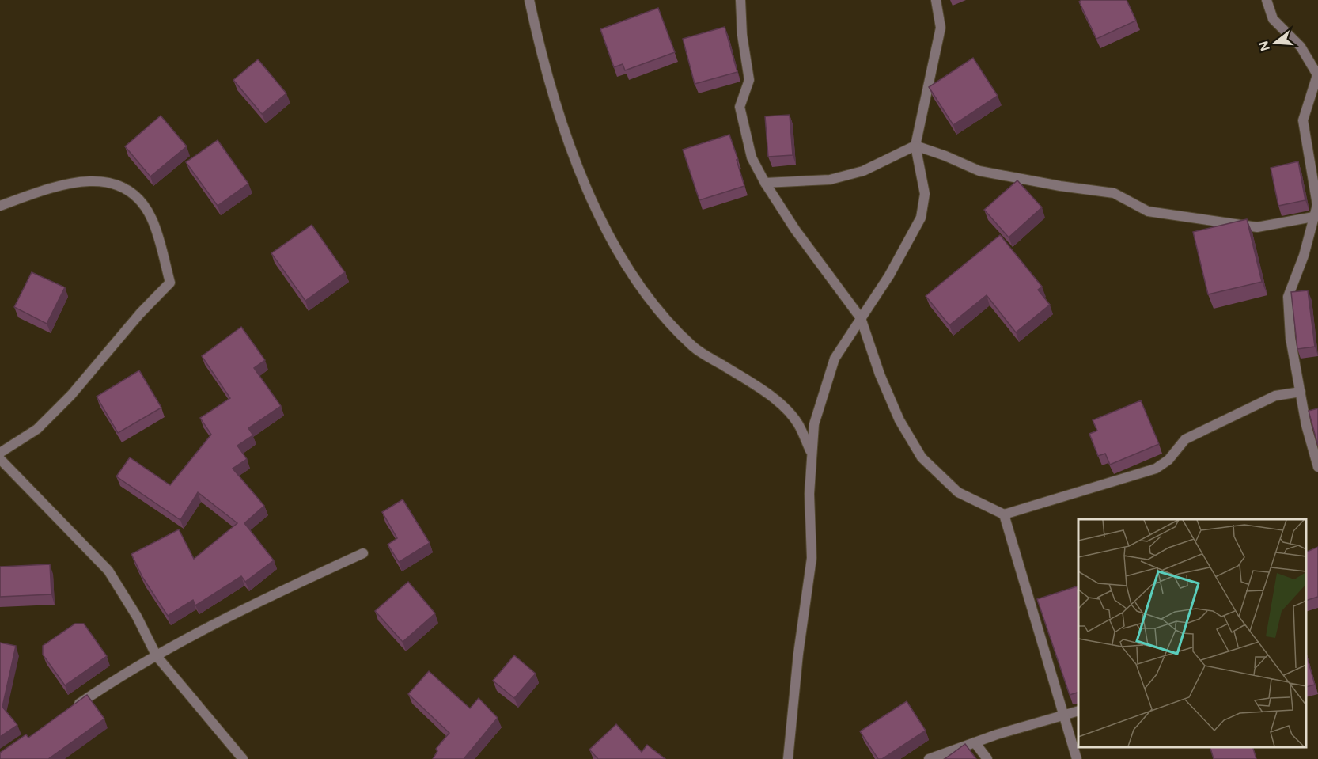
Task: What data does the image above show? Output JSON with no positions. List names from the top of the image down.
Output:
{
  "north": "left"
}
